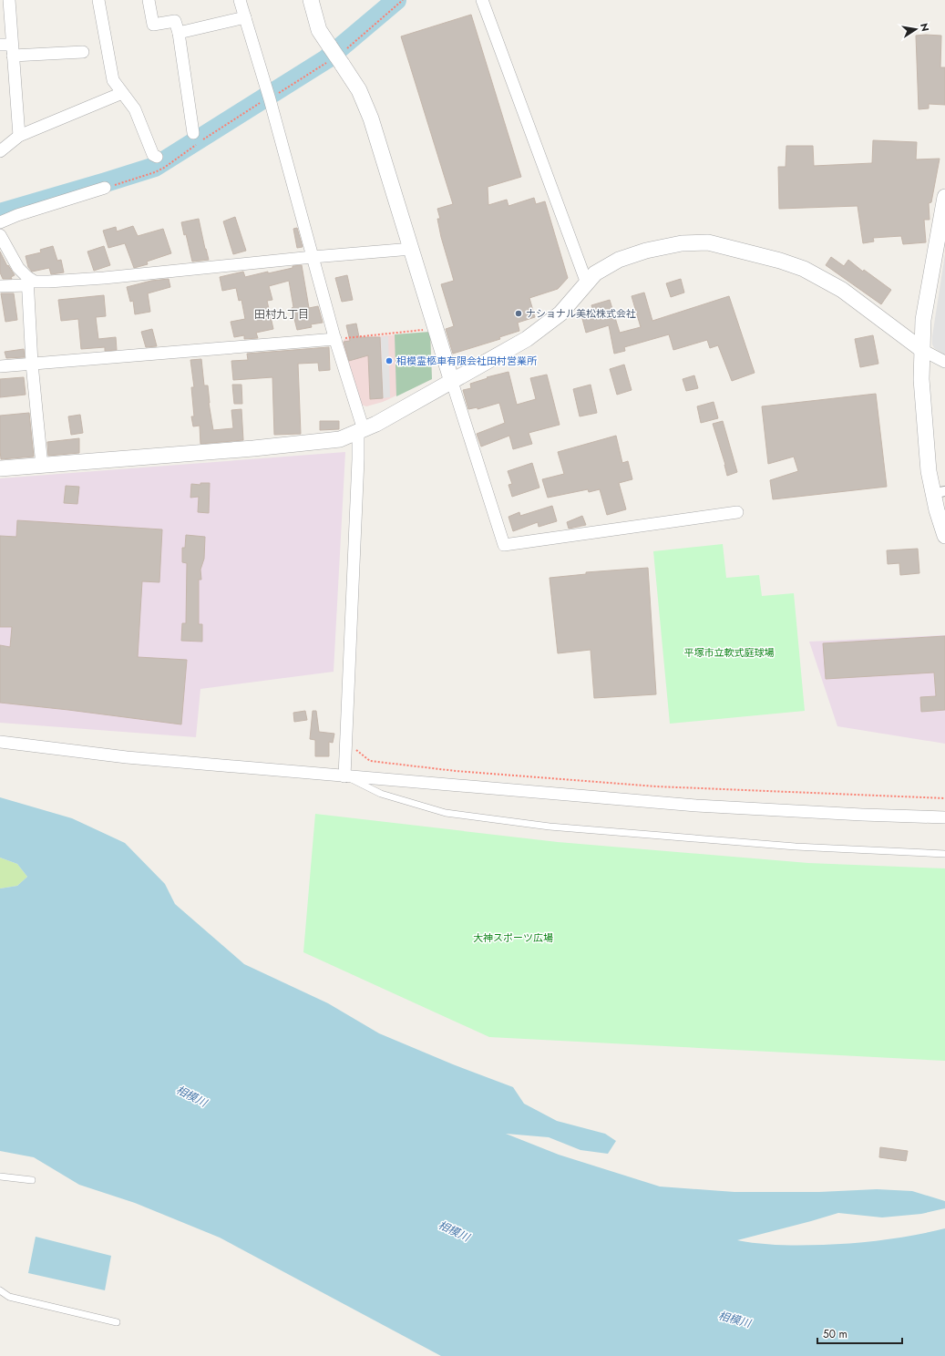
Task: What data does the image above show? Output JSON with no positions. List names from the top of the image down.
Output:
{
  "districts": ["田村九丁目"],
  "water": ["相模川"],
  "parks": ["平塚市立軟式庭球場", "大神スポーツ広場"],
  "places": ["ナショナル美松株式会社", "相模霊柩車有限会社田村営業所"],
  "scale_bar": "50 m",
  "north": "right"
}
